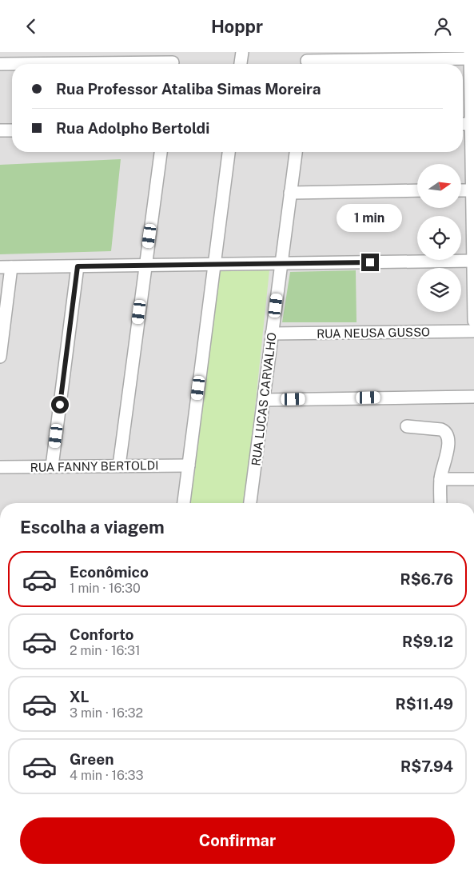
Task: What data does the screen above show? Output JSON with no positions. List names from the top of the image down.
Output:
{
  "streets": {
    "street": ["RUA NEUSA GUSSO", "RUA LUCAS CARVALHO", "RUA FANNY BERTOLDI"]
  },
  "crossings": [
    ["RUA NEUSA GUSSO", "RUA LUCAS CARVALHO"]
  ],
  "north": "right",
  "page": {
    "header": "Hoppr",
    "banner": ["Rua Professor Ataliba Simas Moreira", "Rua Adolpho Bertoldi"],
    "bubble": "1 min",
    "heading": "Escolha a viagem",
    "list": [
      {
        "name": "Econômico",
        "note": "1 min · 16:30",
        "value": "R$6.76"
      },
      {
        "name": "Conforto",
        "note": "2 min · 16:31",
        "value": "R$9.12"
      },
      {
        "name": "XL",
        "note": "3 min · 16:32",
        "value": "R$11.49"
      },
      {
        "name": "Green",
        "note": "4 min · 16:33",
        "value": "R$7.94"
      }
    ],
    "buttons": "Confirmar"
  }
}
